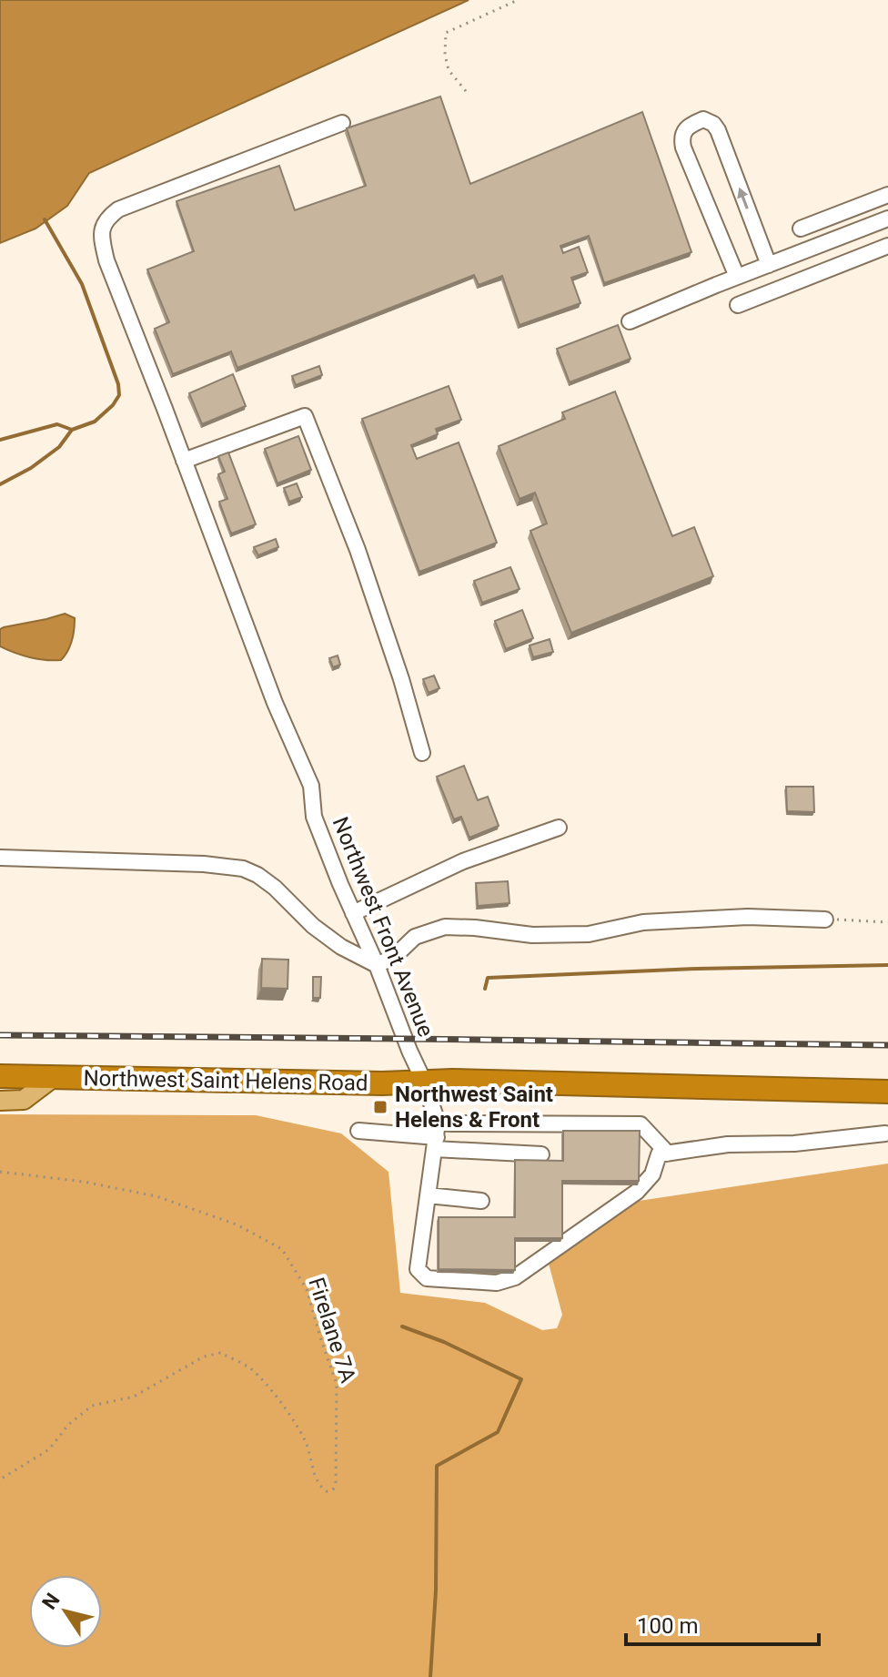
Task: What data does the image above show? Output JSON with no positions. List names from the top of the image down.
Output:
{
  "streets": {
    "highway": ["Northwest Saint Helens Road"],
    "lane": ["Northwest Front Avenue"],
    "path": ["Firelane 7A"]
  },
  "crossings": [
    ["Northwest Front Avenue", "Northwest Saint Helens Road"]
  ],
  "places": {
    "transit": ["Northwest Saint Helens & Front"]
  },
  "scale_bar": "100 m",
  "north": "top left"
}
